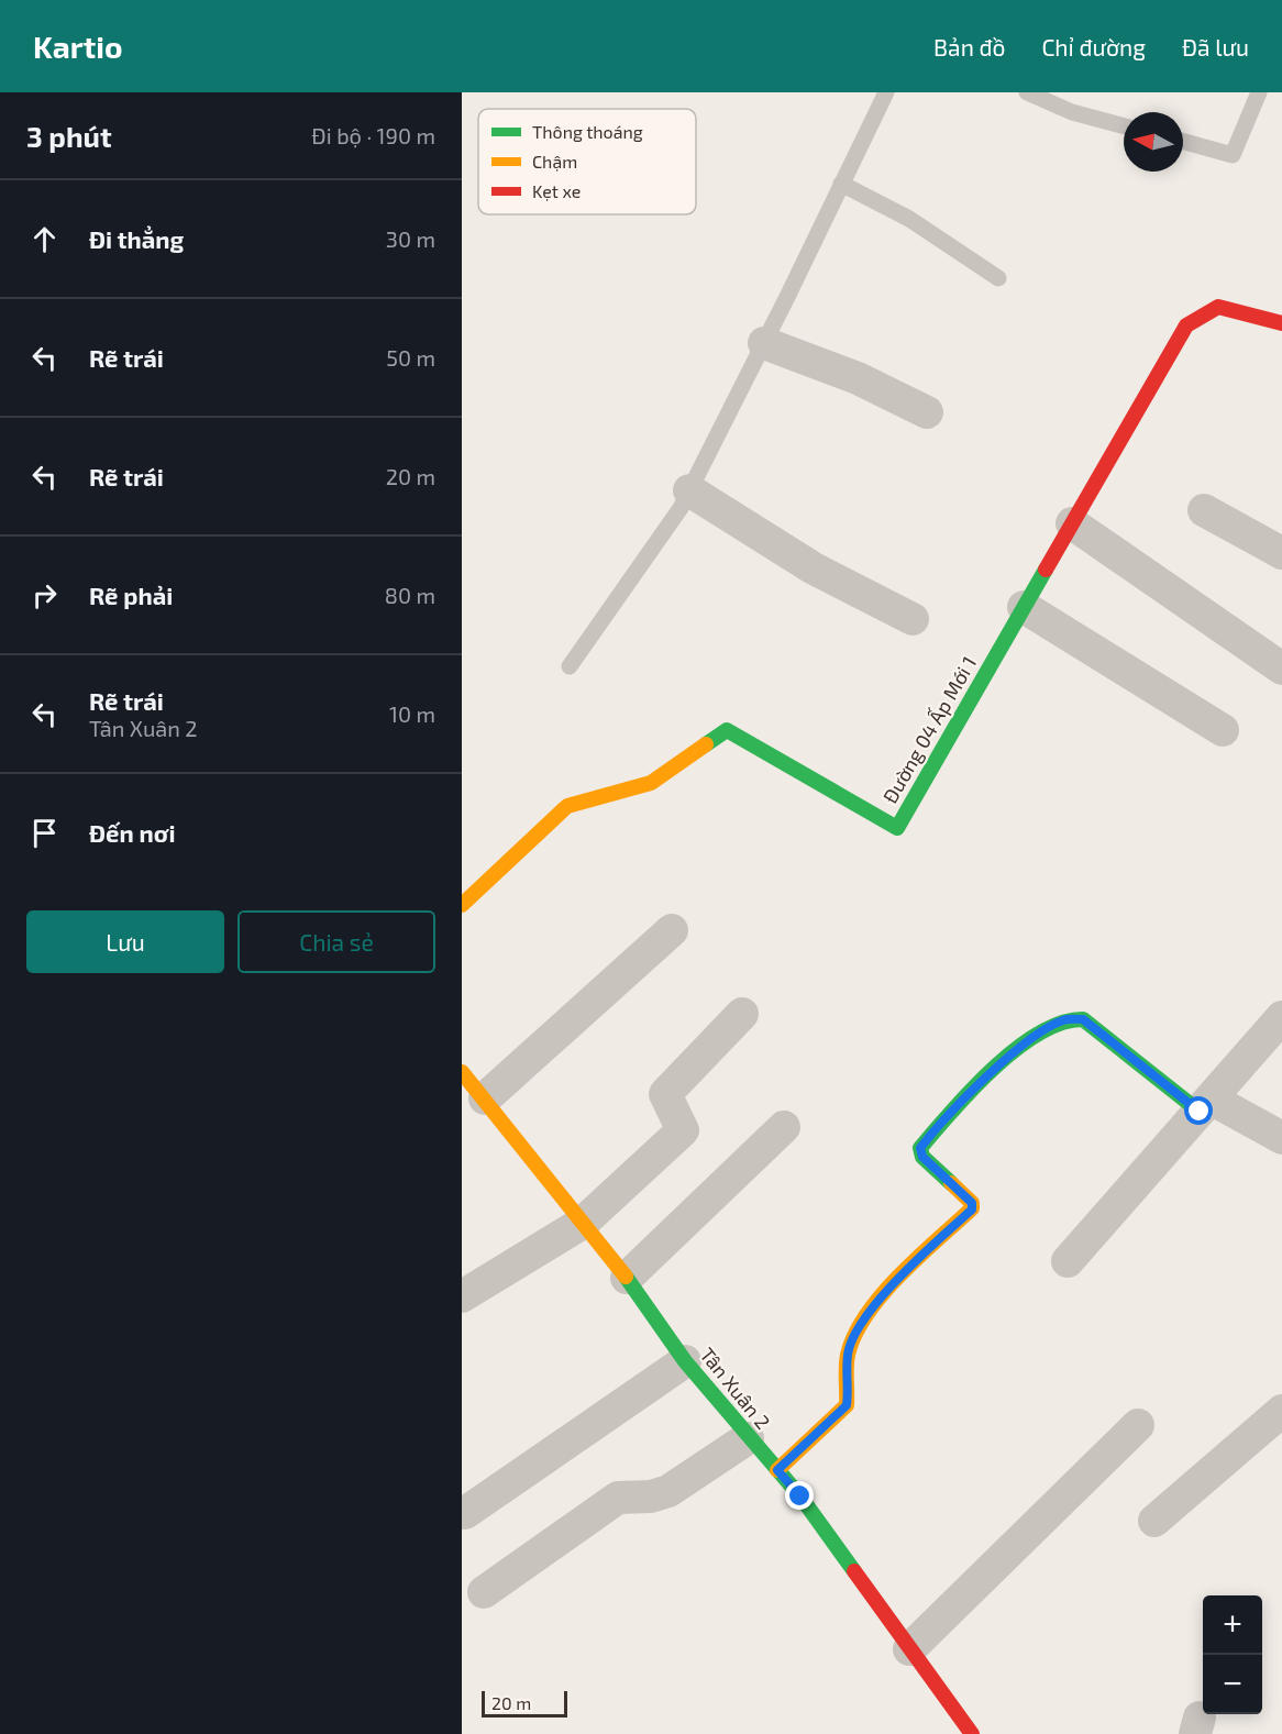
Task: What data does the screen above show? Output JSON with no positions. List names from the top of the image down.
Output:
{
  "streets": {
    "street": ["Đường 04 Ấp Mới 1", "Tân Xuân 2"]
  },
  "legend": ["Thông thoáng", "Chậm", "Kẹt xe"],
  "scale_bar": "20 m",
  "north": "left",
  "page": {
    "header": "Kartio",
    "nav": ["Bản đồ", "Chỉ đường", "Đã lưu"],
    "heading": ["3 phút", "Đi bộ · 190 m"],
    "list": [
      ["Đi thẳng", "30 m"],
      ["Rẽ trái", "50 m"],
      ["Rẽ trái", "20 m"],
      ["Rẽ phải", "80 m"],
      ["Rẽ trái", "Tân Xuân 2", "10 m"],
      "Đến nơi"
    ],
    "buttons": ["Lưu", "Chia sẻ"],
    "map_buttons": ["+", "−"],
    "scale": "20 m"
  }
}
